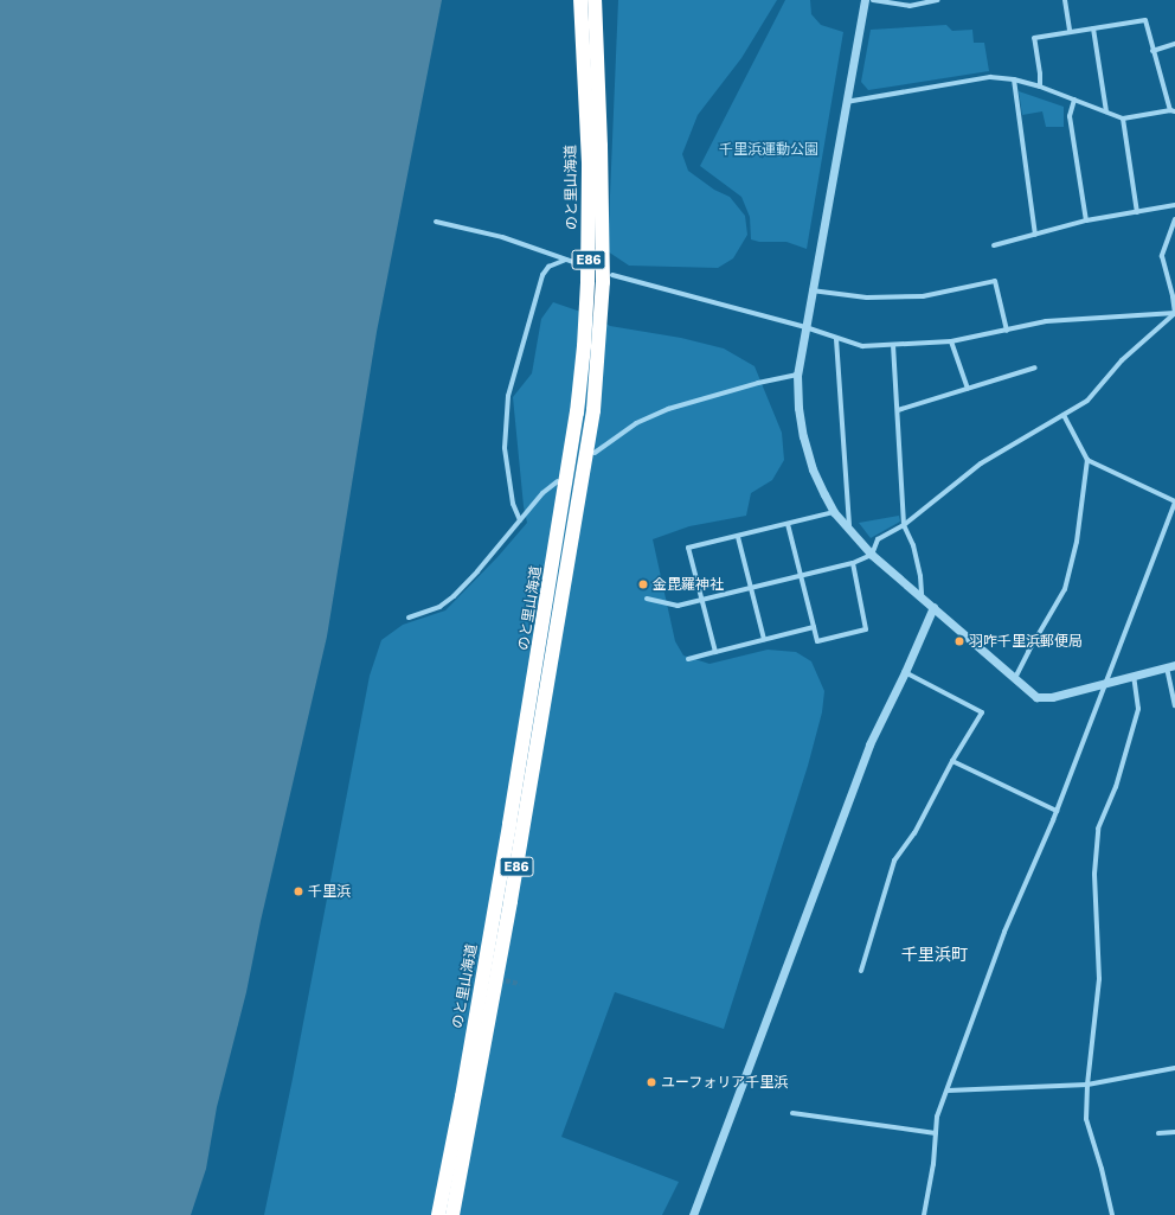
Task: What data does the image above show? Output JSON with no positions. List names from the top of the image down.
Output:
{
  "streets": {
    "highway": ["のと里山海道", "E86"]
  },
  "districts": ["千里浜町"],
  "parks": ["千里浜運動公園"],
  "places": [
    "金毘羅神社",
    "羽咋千里浜郵便局",
    "千里浜",
    "ユーフォリア千里浜"
  ]
}
